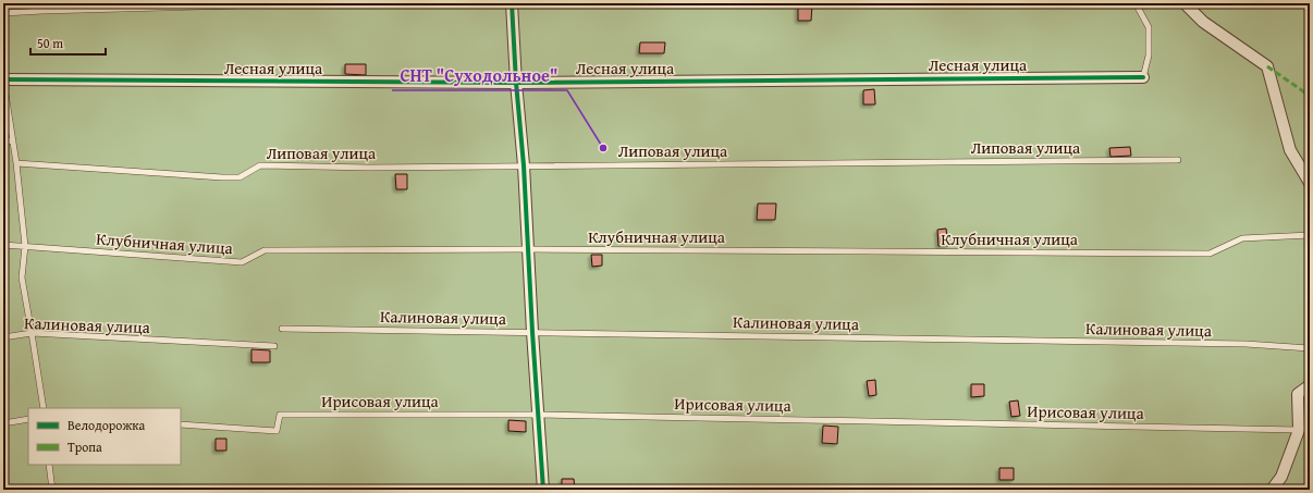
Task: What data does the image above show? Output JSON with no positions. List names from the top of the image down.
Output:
{
  "streets": {
    "street": ["Лесная улица"],
    "lane": [
      "Липовая улица",
      "Клубничная улица",
      "Калиновая улица",
      "Ирисовая улица"
    ]
  },
  "places": ["СНТ \"Суходольное\""],
  "legend": ["Велодорожка", "Тропа"],
  "scale_bar": "50 m"
}
